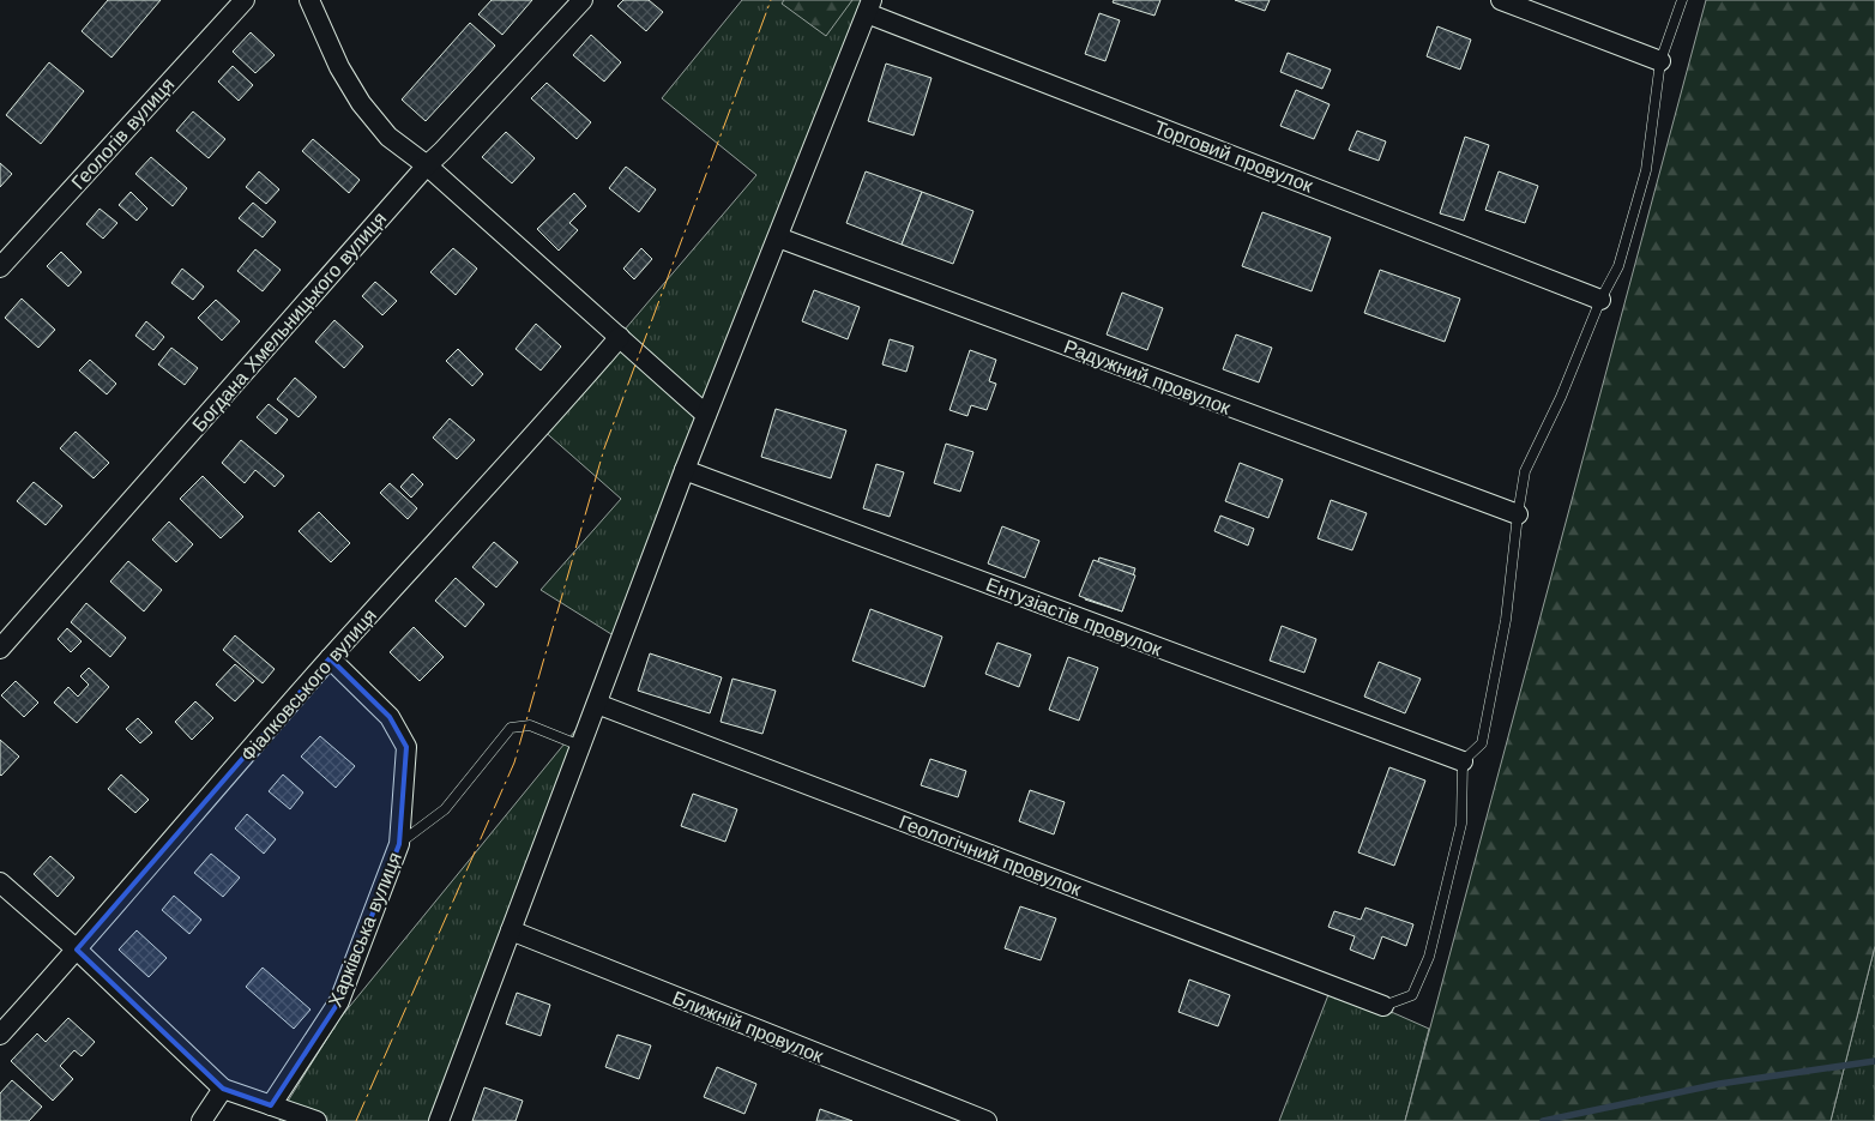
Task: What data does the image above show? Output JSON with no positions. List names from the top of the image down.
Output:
{
  "streets": {
    "street": [
      "Геологів вулиця",
      "Торговий провулок",
      "Богдана Хмельницького вулиця",
      "Радужний провулок",
      "Ентузіастів провулок",
      "Фіалковського вулиця",
      "Геологічний провулок",
      "Харківська вулиця",
      "Ближній провулок"
    ]
  },
  "crossings": [
    ["Фіалковського вулиця", "Харківська вулиця"]
  ]
}
